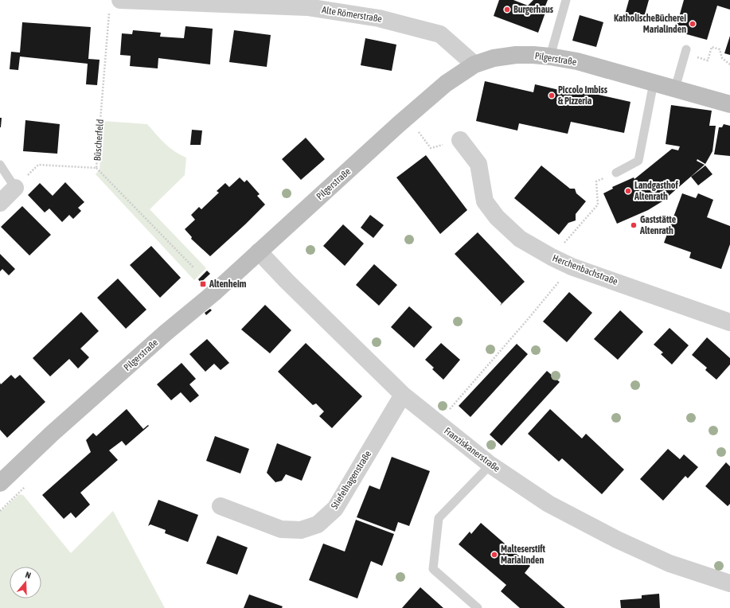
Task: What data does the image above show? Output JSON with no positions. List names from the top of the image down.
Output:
{
  "streets": {
    "main road": ["Pilgerstraße"],
    "street": [
      "Alte Römerstraße",
      "Herchenbachstraße",
      "Franziskanerstraße",
      "Stiefelhagenstraße"
    ],
    "path": ["Büscherfeld"]
  },
  "crossings": [
    ["Alte Römerstraße", "Pilgerstraße"],
    ["Pilgerstraße", "Franziskanerstraße"],
    ["Franziskanerstraße", "Stiefelhagenstraße"]
  ],
  "places": {
    "other": [
      "Burgerhaus",
      "KatholischeBücherei Marialinden",
      "Piccolo Imbiss & Pizzeria",
      "Landgasthof Altenrath",
      "Gaststätte Altenrath",
      "Malteserstift Marialinden"
    ],
    "transit": ["Altenheim"]
  },
  "north": "top"
}
